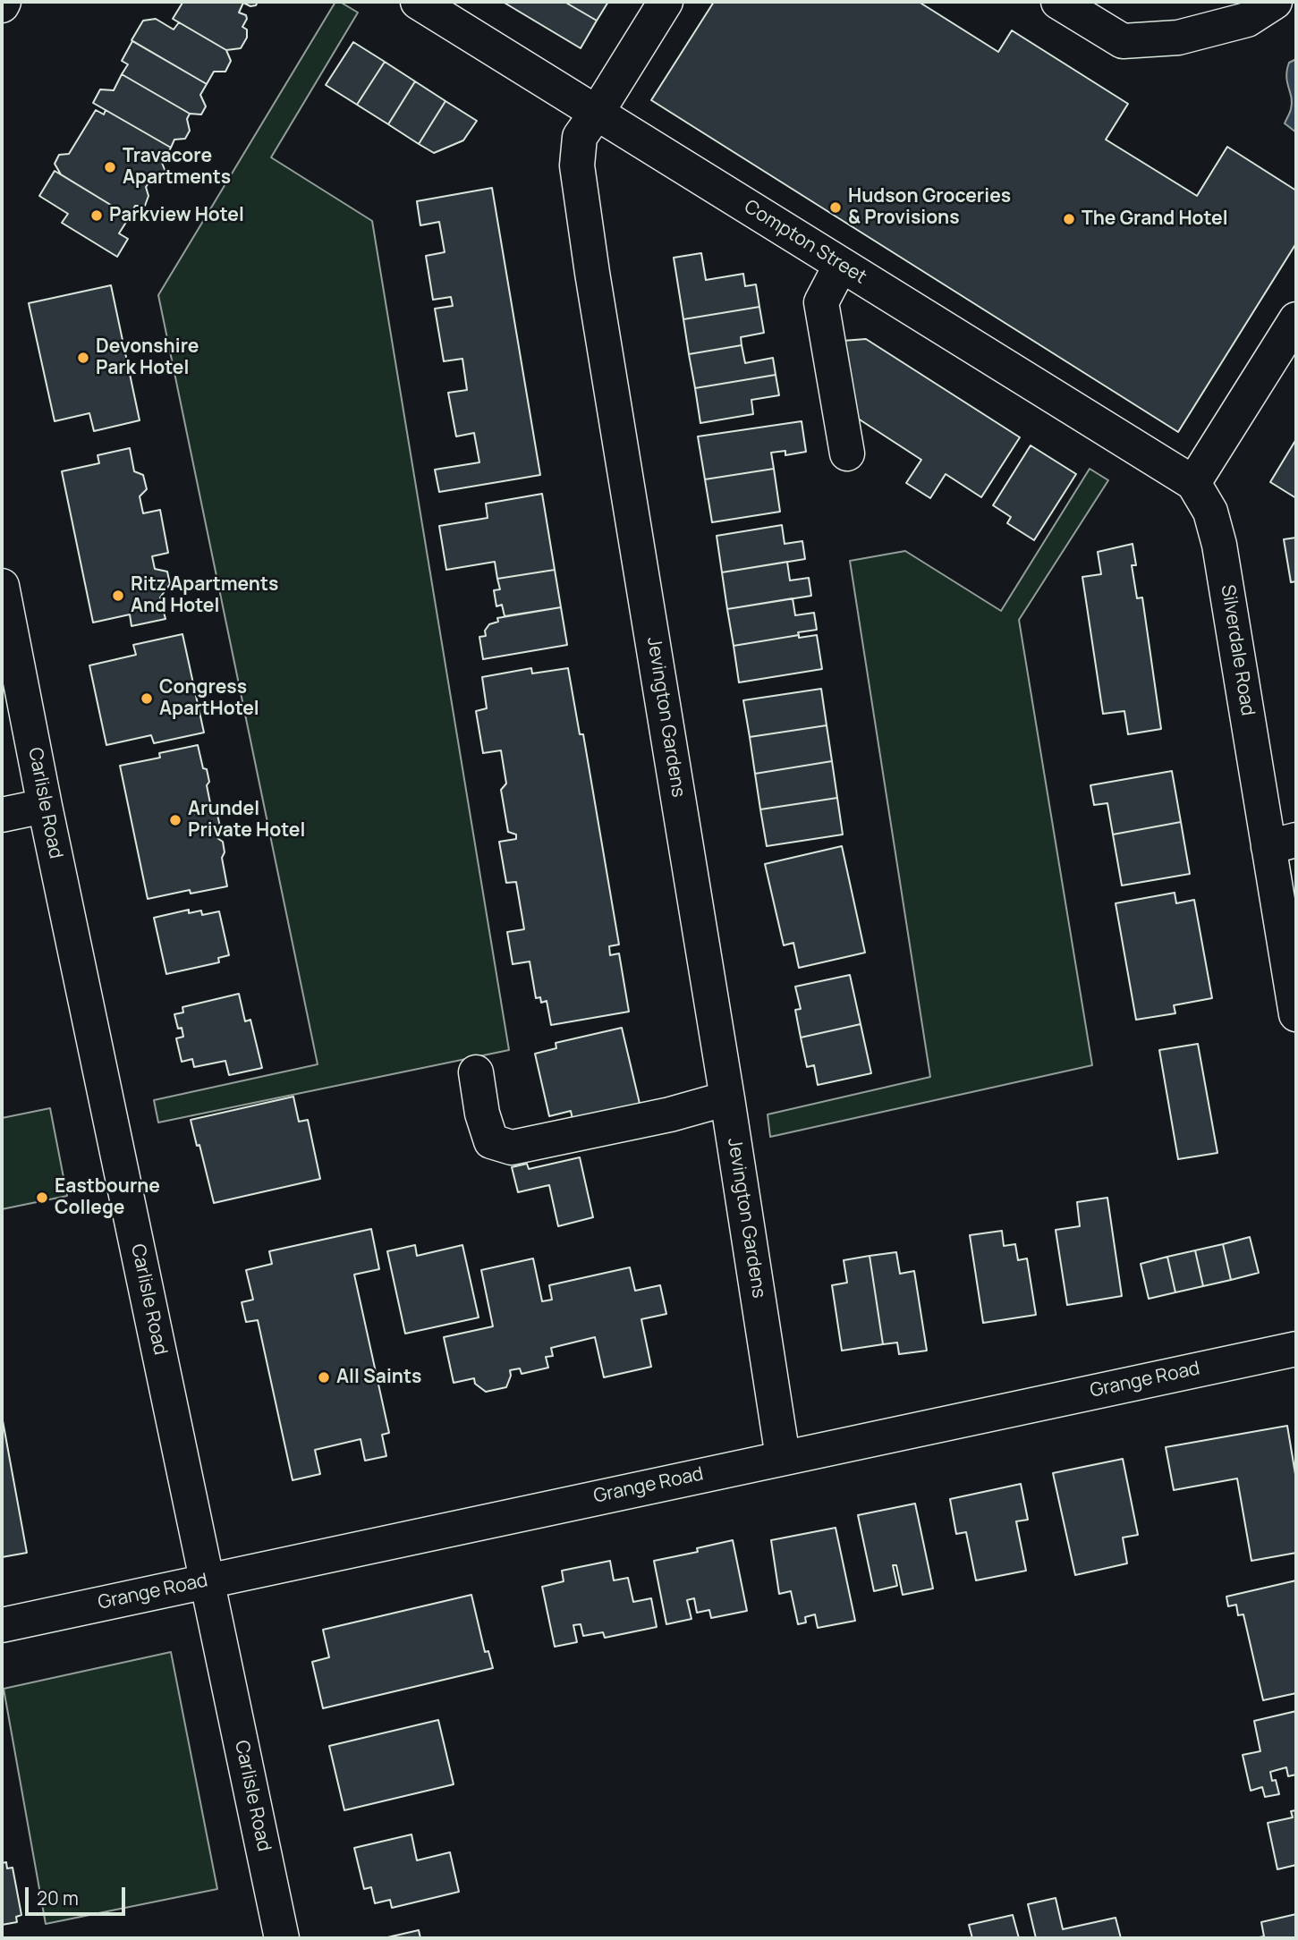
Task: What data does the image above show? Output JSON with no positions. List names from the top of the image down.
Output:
{
  "streets": {
    "street": [
      "Compton Street",
      "Silverdale Road",
      "Jevington Gardens",
      "Carlisle Road",
      "Grange Road"
    ]
  },
  "crossings": [
    ["Compton Street", "Silverdale Road"],
    ["Compton Street", "Jevington Gardens"],
    ["Jevington Gardens", "Grange Road"],
    ["Carlisle Road", "Grange Road"]
  ],
  "places": [
    "Travacore Apartments",
    "Hudson Groceries & Provisions",
    "Parkview Hotel",
    "The Grand Hotel",
    "Devonshire Park Hotel",
    "Ritz Apartments And Hotel",
    "Congress ApartHotel",
    "Arundel Private Hotel",
    "Eastbourne College",
    "All Saints"
  ],
  "scale_bar": "20 m"
}
